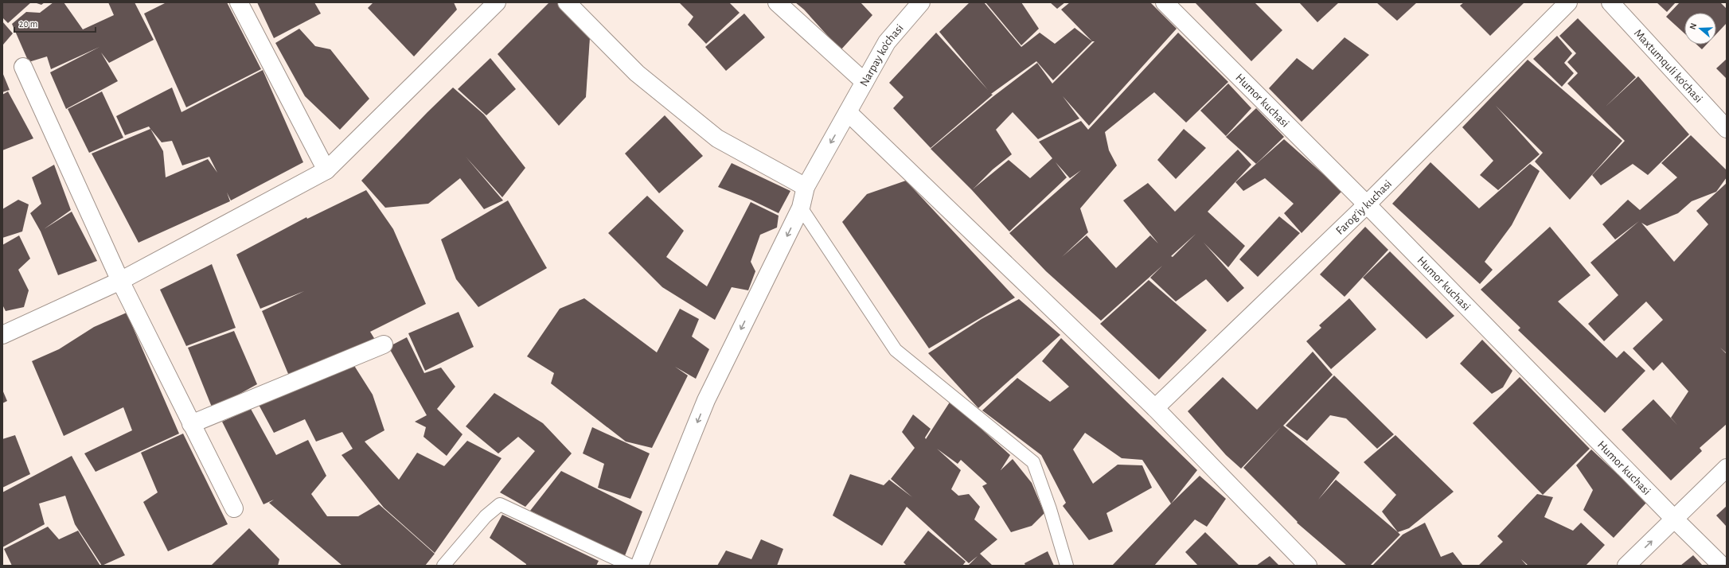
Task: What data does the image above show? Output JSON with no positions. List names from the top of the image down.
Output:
{
  "streets": {
    "street": [
      "Narpay ko'chasi",
      "Maxtumquli ko'chasi",
      "Humor kuchasi",
      "Farog'iy kuchasi"
    ]
  },
  "crossings": [
    ["Humor kuchasi", "Farog'iy kuchasi"]
  ],
  "one_way": ["Narpay ko'chasi"],
  "scale_bar": "20 m",
  "north": "left"
}
